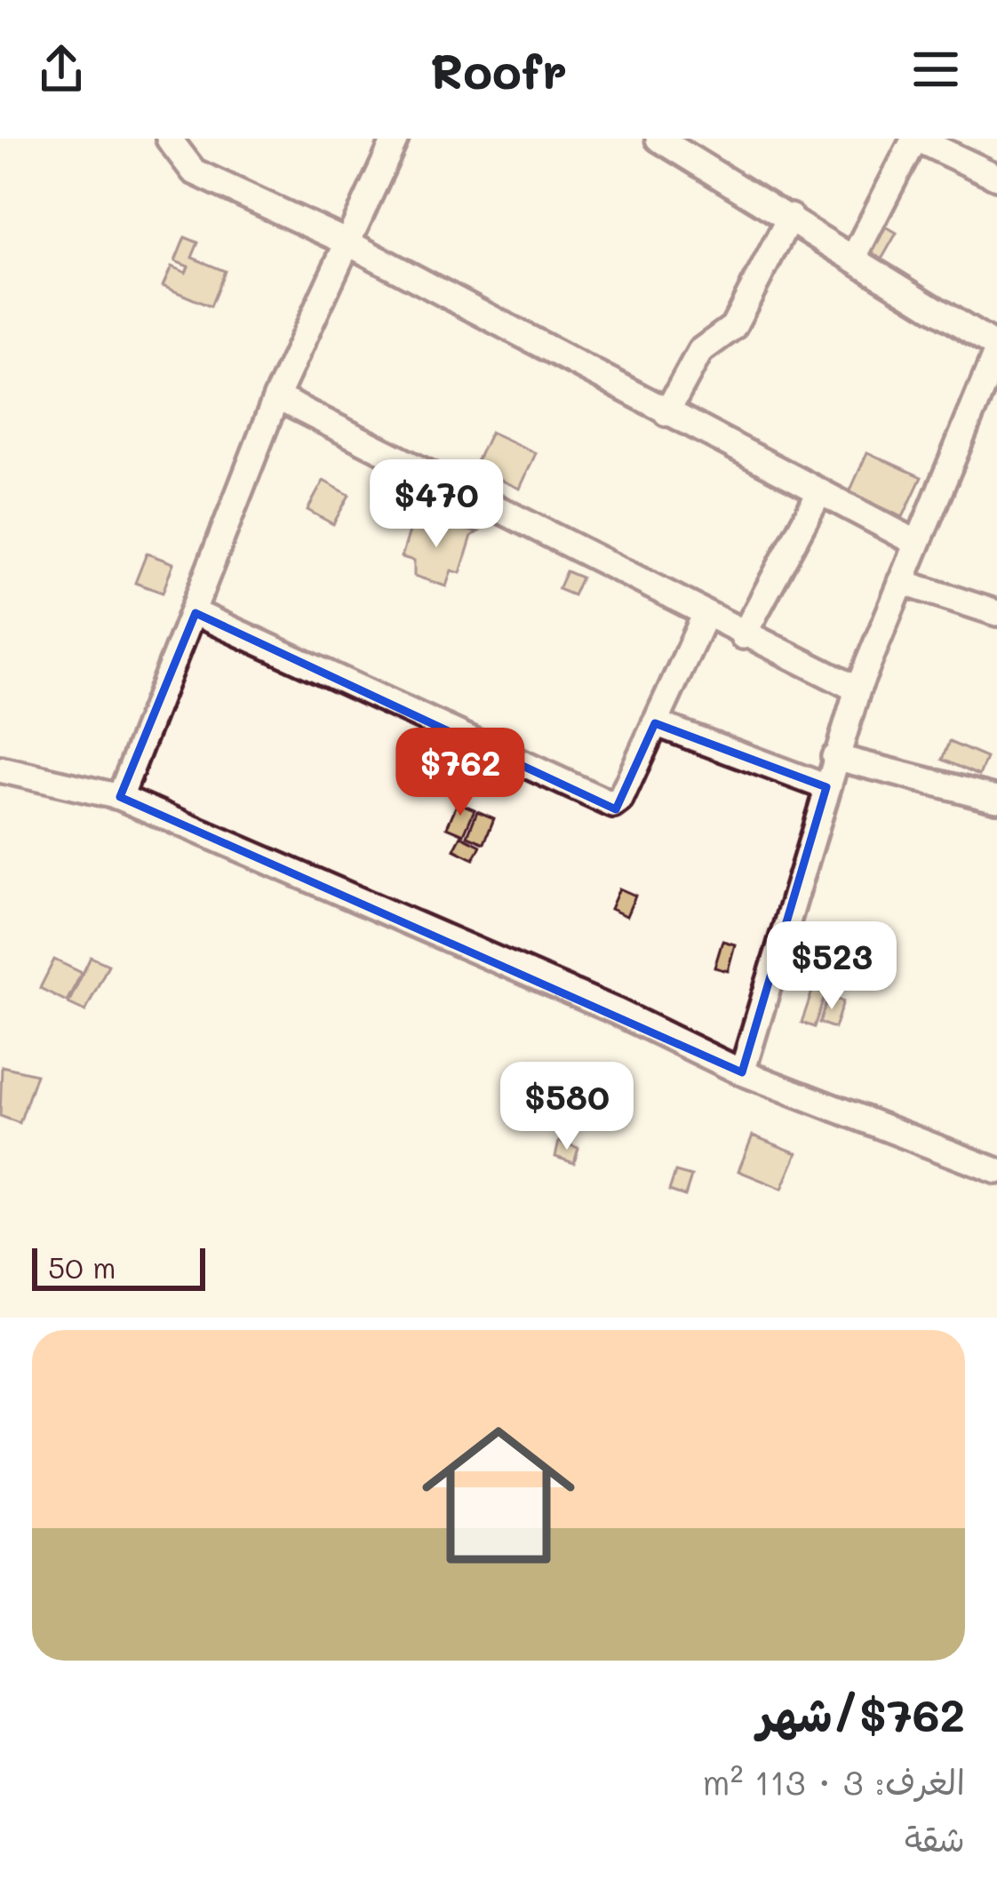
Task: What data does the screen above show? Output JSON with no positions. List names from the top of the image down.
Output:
{
  "scale_bar": "50 m",
  "page": {
    "header": "Roofr",
    "price": [
      "$470",
      "$762",
      "$523",
      "$580"
    ],
    "scale": "50 m",
    "list": [
      {
        "name": "$762/شهر",
        "note": "الغرف: 3 · 113 m² · شقة"
      }
    ]
  }
}
